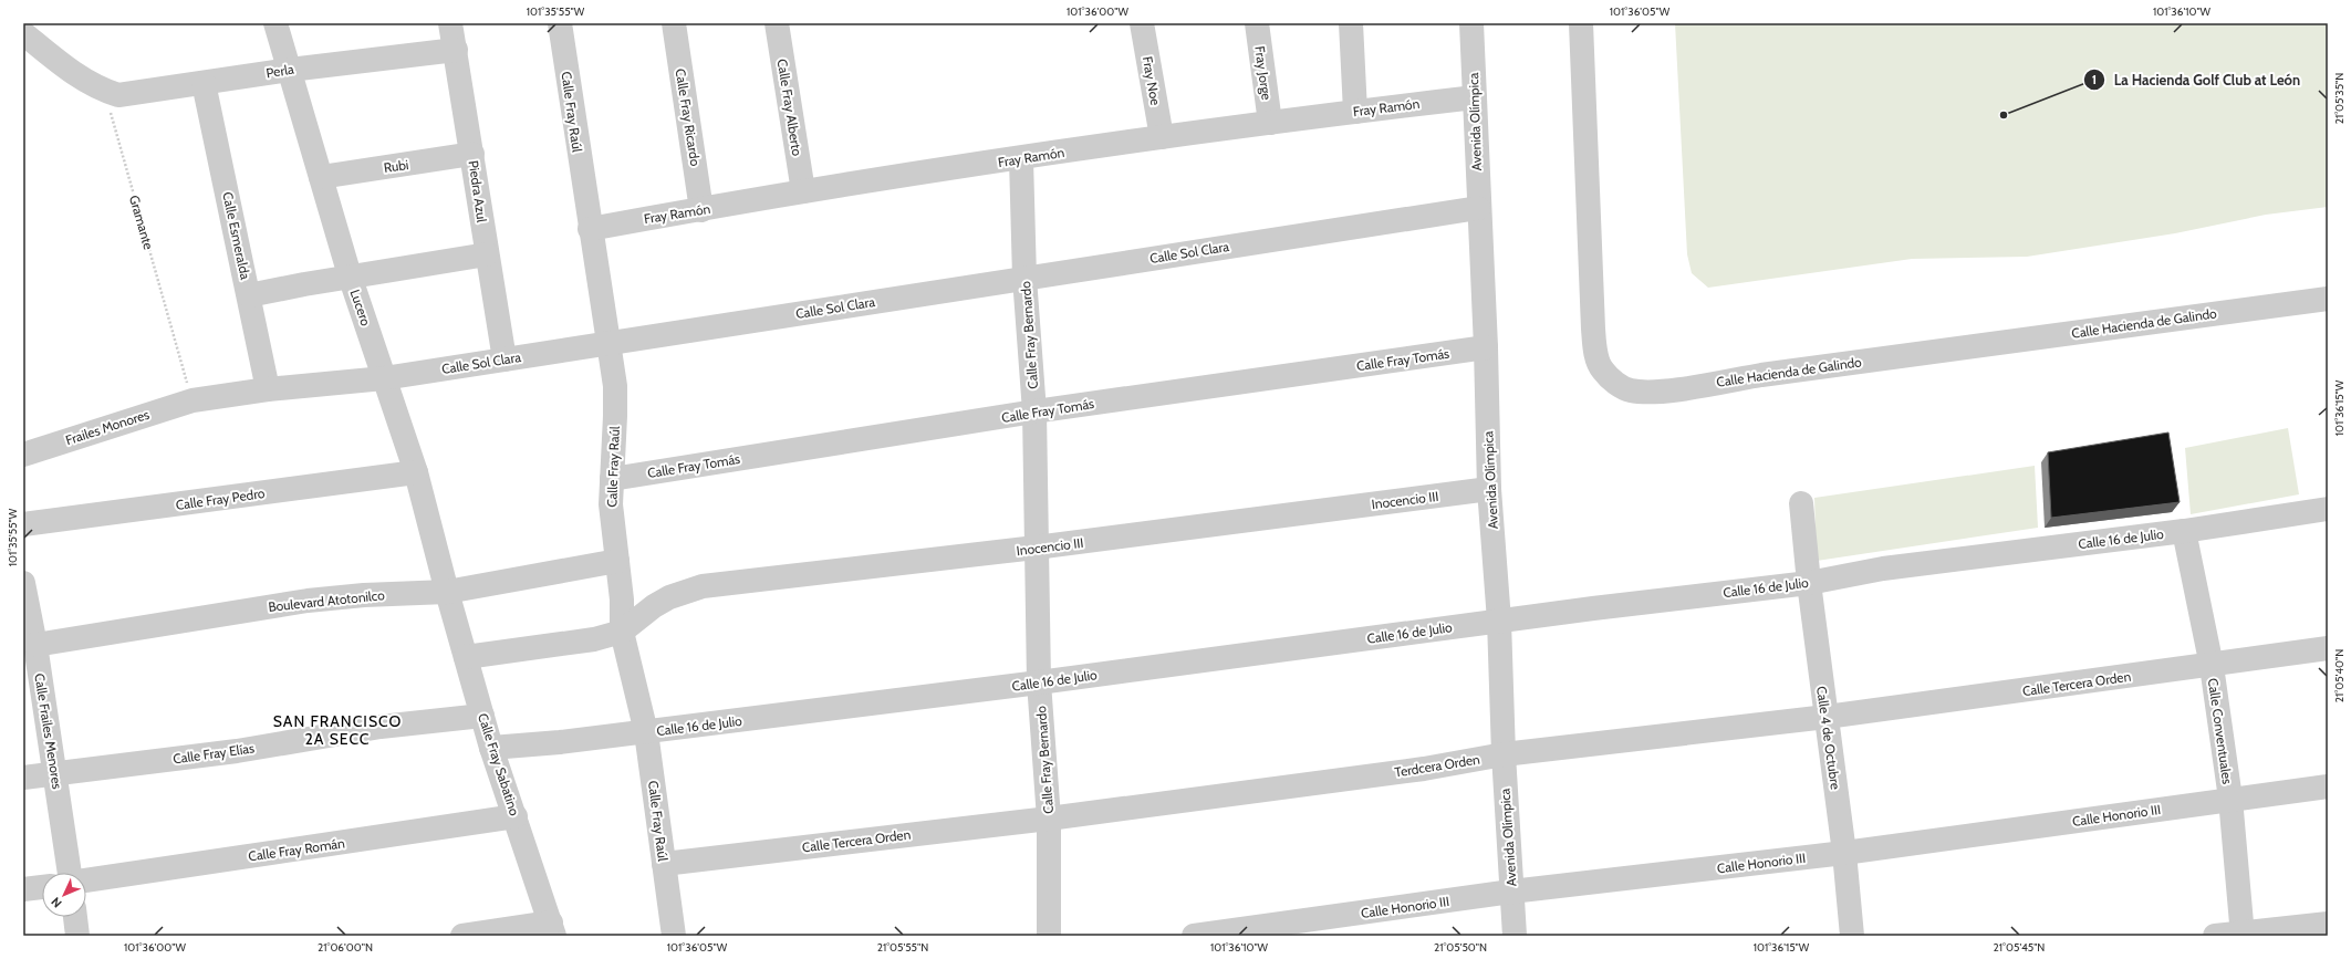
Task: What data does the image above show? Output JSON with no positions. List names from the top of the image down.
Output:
{
  "streets": {
    "street": [
      "Perla",
      "Fray Jorge",
      "Fray Noe",
      "Calle Fray Alberto",
      "Fray Ramón",
      "Calle Fray Raúl",
      "Calle Fray Ricardo",
      "Avenida Olímpica",
      "Rubi",
      "Piedra Azul",
      "Calle Esmeralda",
      "Calle Sol Clara",
      "Lucero",
      "Calle Hacienda de Galindo",
      "Calle Fray Bernardo",
      "Calle Fray Tomás",
      "Frailes Monores",
      "Calle Fray Pedro",
      "Inocencio III",
      "Calle 16 de Julio",
      "Boulevard Atotonilco",
      "Calle Tercera Orden",
      "Calle Frailes Menores",
      "Calle Conventuales",
      "Calle 4 de Octubre",
      "Calle Fray Elías",
      "Calle Fray Sabatino",
      "Terdcera Orden",
      "Calle Honorio III",
      "Calle Fray Román"
    ],
    "path": ["Gramante"]
  },
  "crossings": [
    ["Perla", "Piedra Azul"],
    ["Perla", "Gramante"],
    ["Perla", "Calle Esmeralda"],
    ["Perla", "Lucero"],
    ["Fray Jorge", "Fray Ramón"],
    ["Fray Noe", "Fray Ramón"],
    ["Calle Fray Alberto", "Fray Ramón"],
    ["Fray Ramón", "Calle Fray Raúl"],
    ["Fray Ramón", "Calle Fray Ricardo"],
    ["Fray Ramón", "Avenida Olímpica"],
    ["Fray Ramón", "Calle Fray Bernardo"],
    ["Calle Fray Raúl", "Calle Sol Clara"],
    ["Calle Fray Raúl", "Calle Fray Tomás"],
    ["Calle Fray Raúl", "Inocencio III"],
    ["Calle Fray Raúl", "Calle 16 de Julio"],
    ["Calle Fray Raúl", "Boulevard Atotonilco"],
    ["Calle Fray Raúl", "Calle Tercera Orden"],
    ["Avenida Olímpica", "Calle Sol Clara"],
    ["Avenida Olímpica", "Calle Fray Tomás"],
    ["Avenida Olímpica", "Inocencio III"],
    ["Avenida Olímpica", "Calle 16 de Julio"],
    ["Avenida Olímpica", "Terdcera Orden"],
    ["Avenida Olímpica", "Calle Honorio III"],
    ["Rubi", "Piedra Azul"],
    ["Rubi", "Lucero"],
    ["Piedra Azul", "Calle Sol Clara"],
    ["Gramante", "Calle Sol Clara"],
    ["Gramante", "Frailes Monores"],
    ["Calle Esmeralda", "Calle Sol Clara"],
    ["Calle Sol Clara", "Lucero"],
    ["Calle Sol Clara", "Calle Fray Bernardo"],
    ["Calle Sol Clara", "Frailes Monores"],
    ["Lucero", "Calle Fray Pedro"],
    ["Lucero", "Boulevard Atotonilco"],
    ["Lucero", "Calle Fray Sabatino"],
    ["Calle Fray Bernardo", "Calle Fray Tomás"],
    ["Calle Fray Bernardo", "Inocencio III"],
    ["Calle Fray Bernardo", "Calle 16 de Julio"],
    ["Calle Fray Bernardo", "Calle Tercera Orden"],
    ["Calle Fray Bernardo", "Terdcera Orden"],
    ["Calle 16 de Julio", "Calle Conventuales"],
    ["Calle 16 de Julio", "Calle 4 de Octubre"],
    ["Calle 16 de Julio", "Calle Fray Sabatino"],
    ["Boulevard Atotonilco", "Calle Frailes Menores"],
    ["Boulevard Atotonilco", "Calle Fray Sabatino"],
    ["Calle Tercera Orden", "Calle Conventuales"],
    ["Calle Tercera Orden", "Calle 4 de Octubre"],
    ["Calle Tercera Orden", "Terdcera Orden"],
    ["Calle Frailes Menores", "Calle Fray Elías"],
    ["Calle Conventuales", "Calle Honorio III"],
    ["Calle 4 de Octubre", "Terdcera Orden"],
    ["Calle 4 de Octubre", "Calle Honorio III"],
    ["Calle Fray Elías", "Calle Fray Sabatino"],
    ["Calle Fray Sabatino", "Calle Fray Román"]
  ],
  "districts": ["SAN FRANCISCO 2A SECC"],
  "places": ["La Hacienda Golf Club at León"],
  "north": "bottom left",
  "coordinates": [
    "101°35'55\"W",
    "101°36'00\"W",
    "101°36'05\"W",
    "101°36'10\"W",
    "21°05'35\"N",
    "101°36'15\"W",
    "21°05'40\"N",
    "21°06'00\"N",
    "21°05'55\"N",
    "21°05'50\"N",
    "21°05'45\"N"
  ]
}
